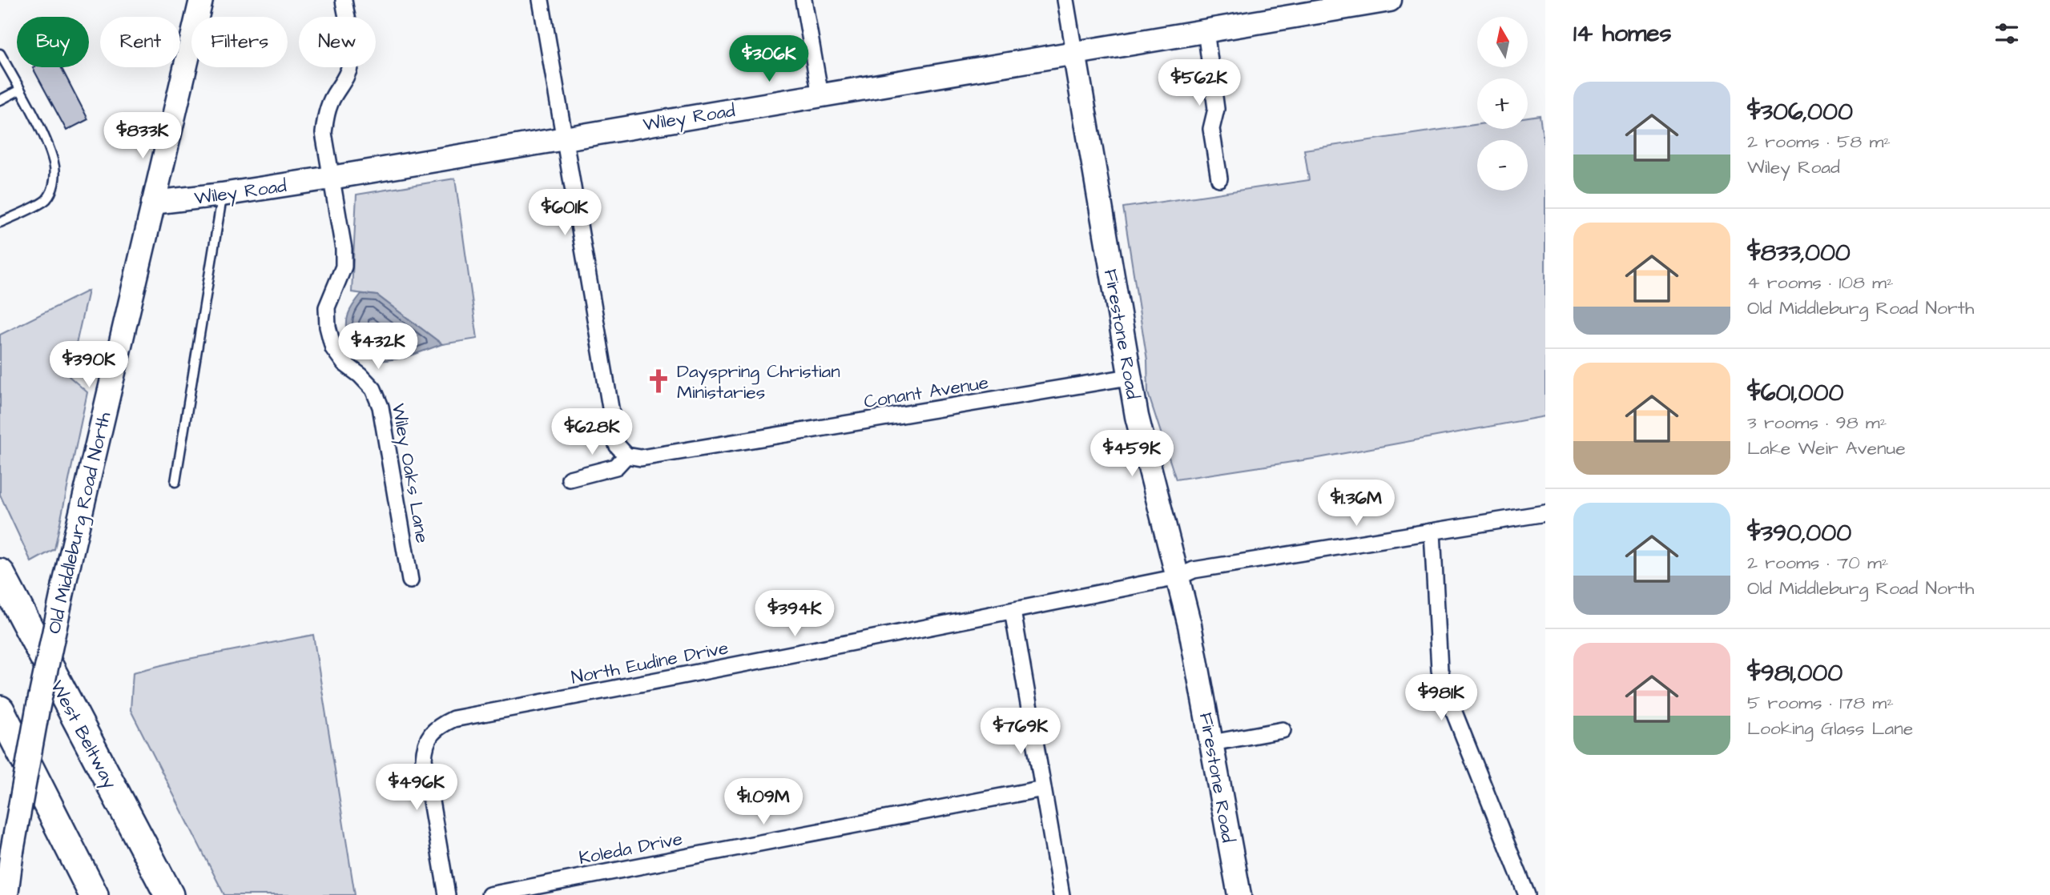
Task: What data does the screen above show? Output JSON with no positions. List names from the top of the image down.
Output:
{
  "streets": {
    "highway": ["West Beltway"],
    "street": [
      "Wiley Road",
      "Firestone Road",
      "Conant Avenue",
      "Wiley Oaks Lane",
      "Old Middleburg Road North",
      "North Eudine Drive",
      "Koleda Drive"
    ]
  },
  "crossings": [
    ["Wiley Road", "Firestone Road"],
    ["Wiley Road", "Wiley Oaks Lane"],
    ["Wiley Road", "Old Middleburg Road North"],
    ["Firestone Road", "Conant Avenue"],
    ["Firestone Road", "North Eudine Drive"]
  ],
  "places": {
    "church": ["Dayspring Christian Ministaries"]
  },
  "north": "top",
  "page": {
    "heading": "14 homes",
    "map_buttons": ["+", "−"],
    "chip": [
      "Buy",
      "Rent",
      "Filters",
      "New"
    ],
    "price": [
      "$306K",
      "$562K",
      "$833K",
      "$601K",
      "$432K",
      "$390K",
      "$628K",
      "$459K",
      "$1.36M",
      "$394K",
      "$981K",
      "$769K",
      "$496K",
      "$1.09M"
    ],
    "list": [
      {
        "name": "$306,000",
        "note": "2 rooms · 58 m² · Wiley Road"
      },
      {
        "name": "$833,000",
        "note": "4 rooms · 108 m² · Old Middleburg Road North"
      },
      {
        "name": "$601,000",
        "note": "3 rooms · 98 m² · Lake Weir Avenue"
      },
      {
        "name": "$390,000",
        "note": "2 rooms · 70 m² · Old Middleburg Road North"
      },
      {
        "name": "$981,000",
        "note": "5 rooms · 178 m² · Looking Glass Lane"
      }
    ]
  }
}
